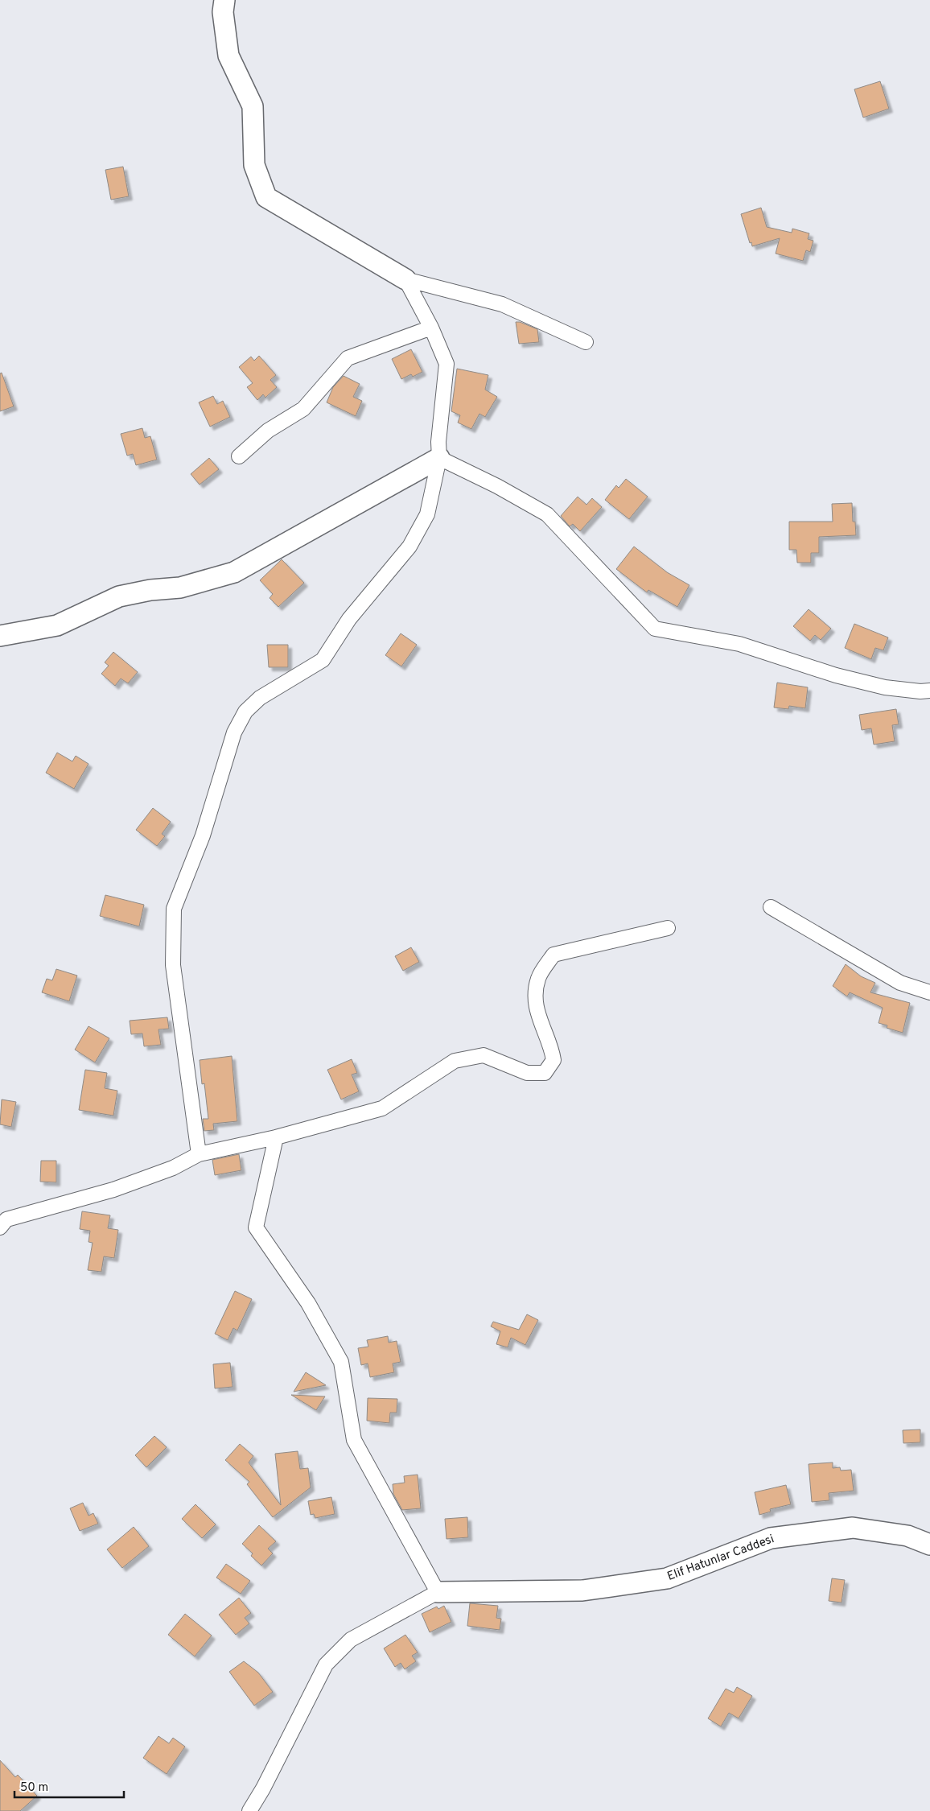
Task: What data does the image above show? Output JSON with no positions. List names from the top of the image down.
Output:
{
  "streets": {
    "street": ["Elif Hatunlar Caddesi"]
  },
  "scale_bar": "50 m"
}
